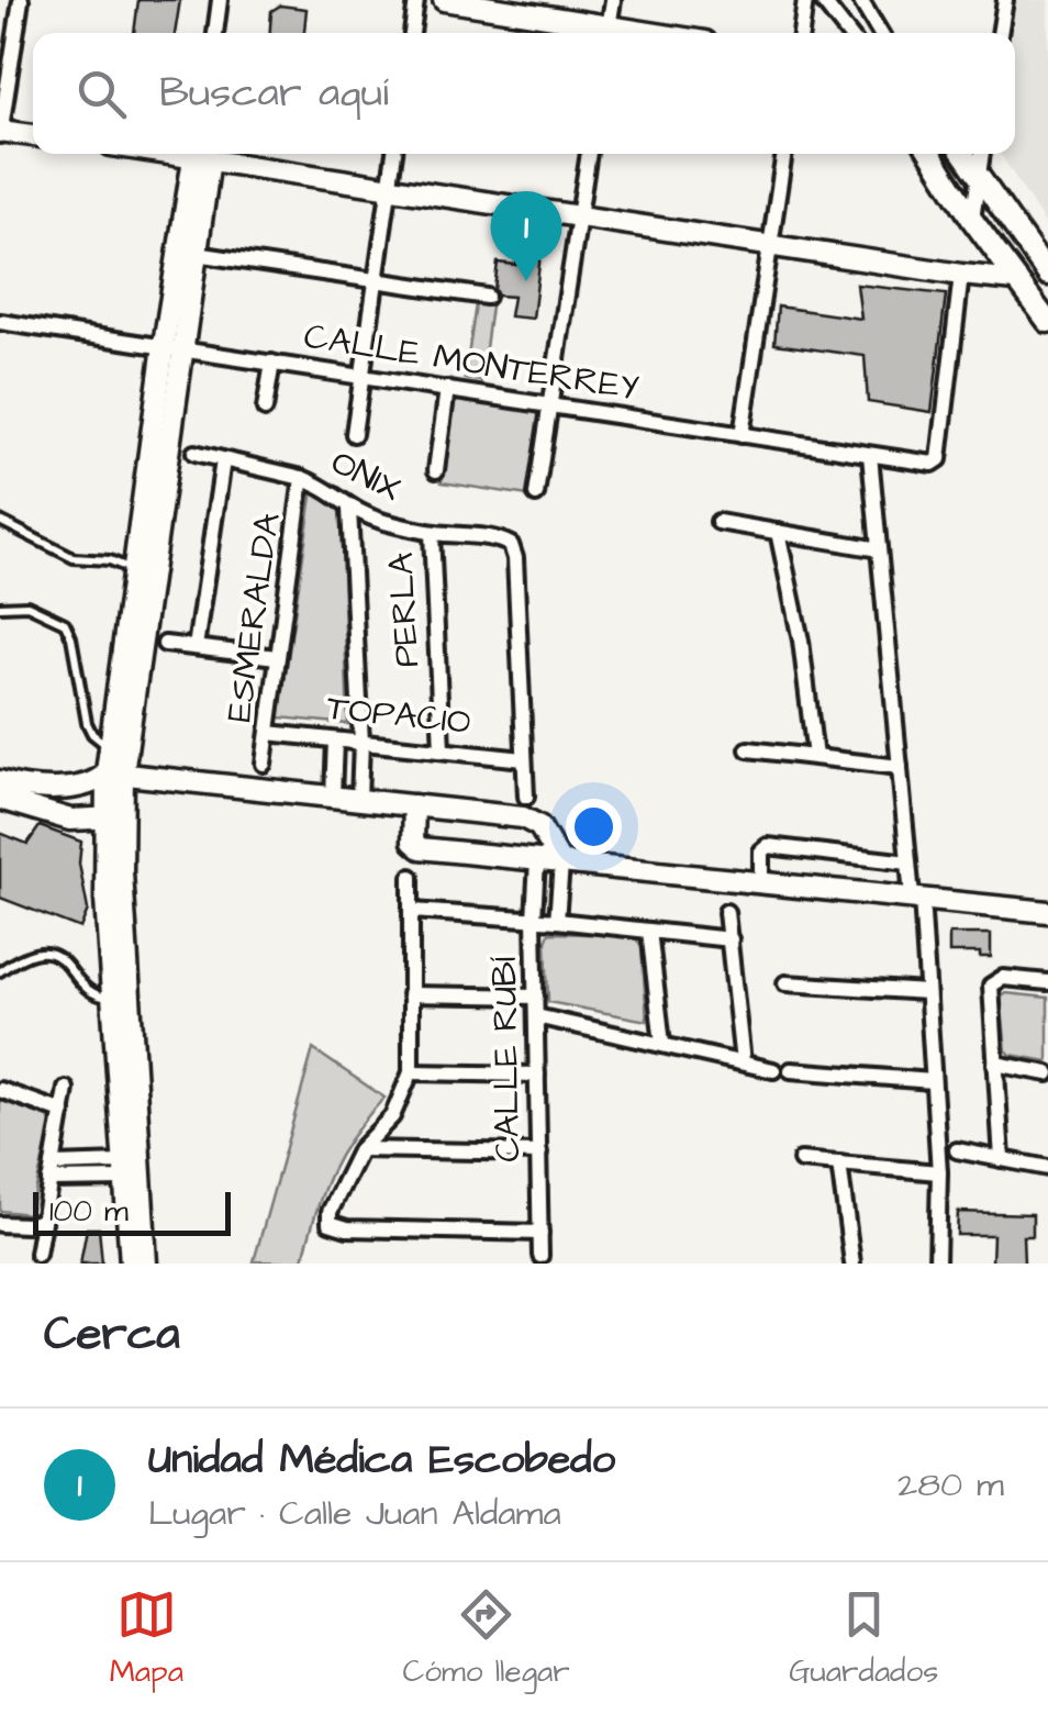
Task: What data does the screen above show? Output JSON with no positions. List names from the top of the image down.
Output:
{
  "streets": {
    "street": [
      "CALLE MONTERREY",
      "ONIX",
      "PERLA",
      "ESMERALDA",
      "TOPACIO",
      "CALLE RUBÍ"
    ]
  },
  "crossings": [
    ["ONIX", "PERLA"],
    ["ONIX", "ESMERALDA"],
    ["ONIX", "TOPACIO"],
    ["PERLA", "TOPACIO"],
    ["ESMERALDA", "TOPACIO"]
  ],
  "scale_bar": "100 m",
  "page": {
    "search": "Buscar aquí",
    "pins": "1",
    "scale": "100 m",
    "heading": "Cerca",
    "list": [
      {
        "mark": "1",
        "name": "Unidad Médica Escobedo",
        "note": "Lugar · Calle Juan Aldama",
        "value": "280 m"
      }
    ],
    "nav": ["Mapa", "Cómo llegar", "Guardados"]
  }
}
